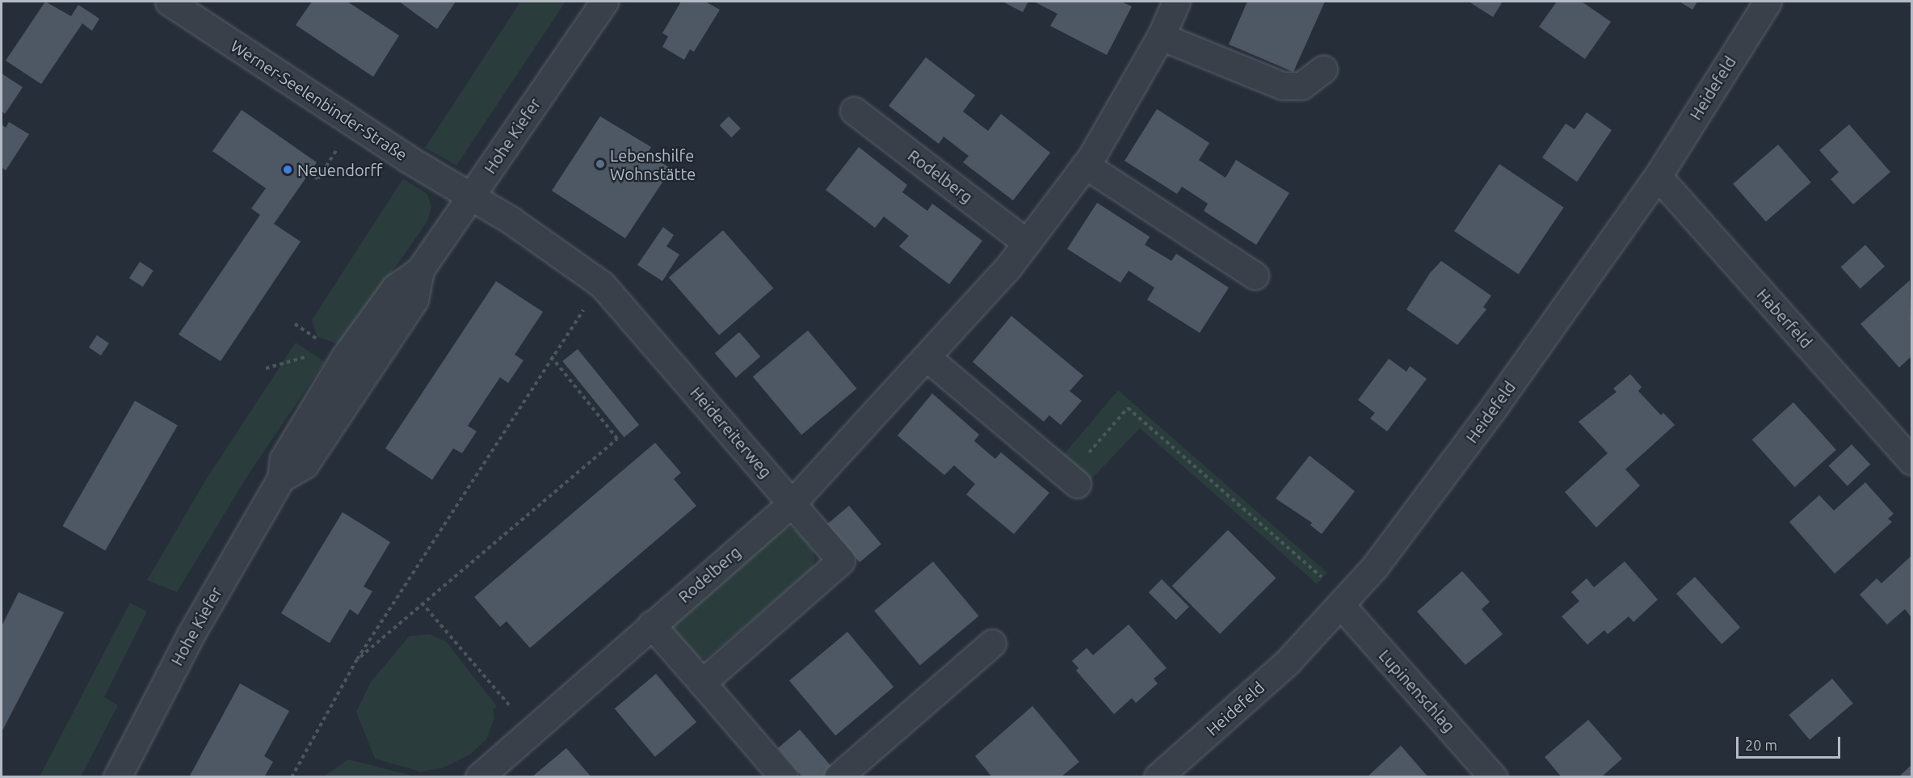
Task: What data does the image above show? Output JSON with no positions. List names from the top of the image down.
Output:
{
  "streets": {
    "street": [
      "Heidefeld",
      "Werner-Seelenbinder-Straße",
      "Hohe Kiefer",
      "Rodelberg",
      "Haberfeld",
      "Heidereiterweg",
      "Lupinenschlag"
    ]
  },
  "crossings": [
    ["Heidefeld", "Haberfeld"],
    ["Heidefeld", "Lupinenschlag"],
    ["Werner-Seelenbinder-Straße", "Hohe Kiefer"],
    ["Werner-Seelenbinder-Straße", "Heidereiterweg"],
    ["Hohe Kiefer", "Heidereiterweg"],
    ["Rodelberg", "Heidereiterweg"]
  ],
  "places": ["Lebenshilfe Wohnstätte", "Neuendorff"],
  "scale_bar": "20 m"
}
